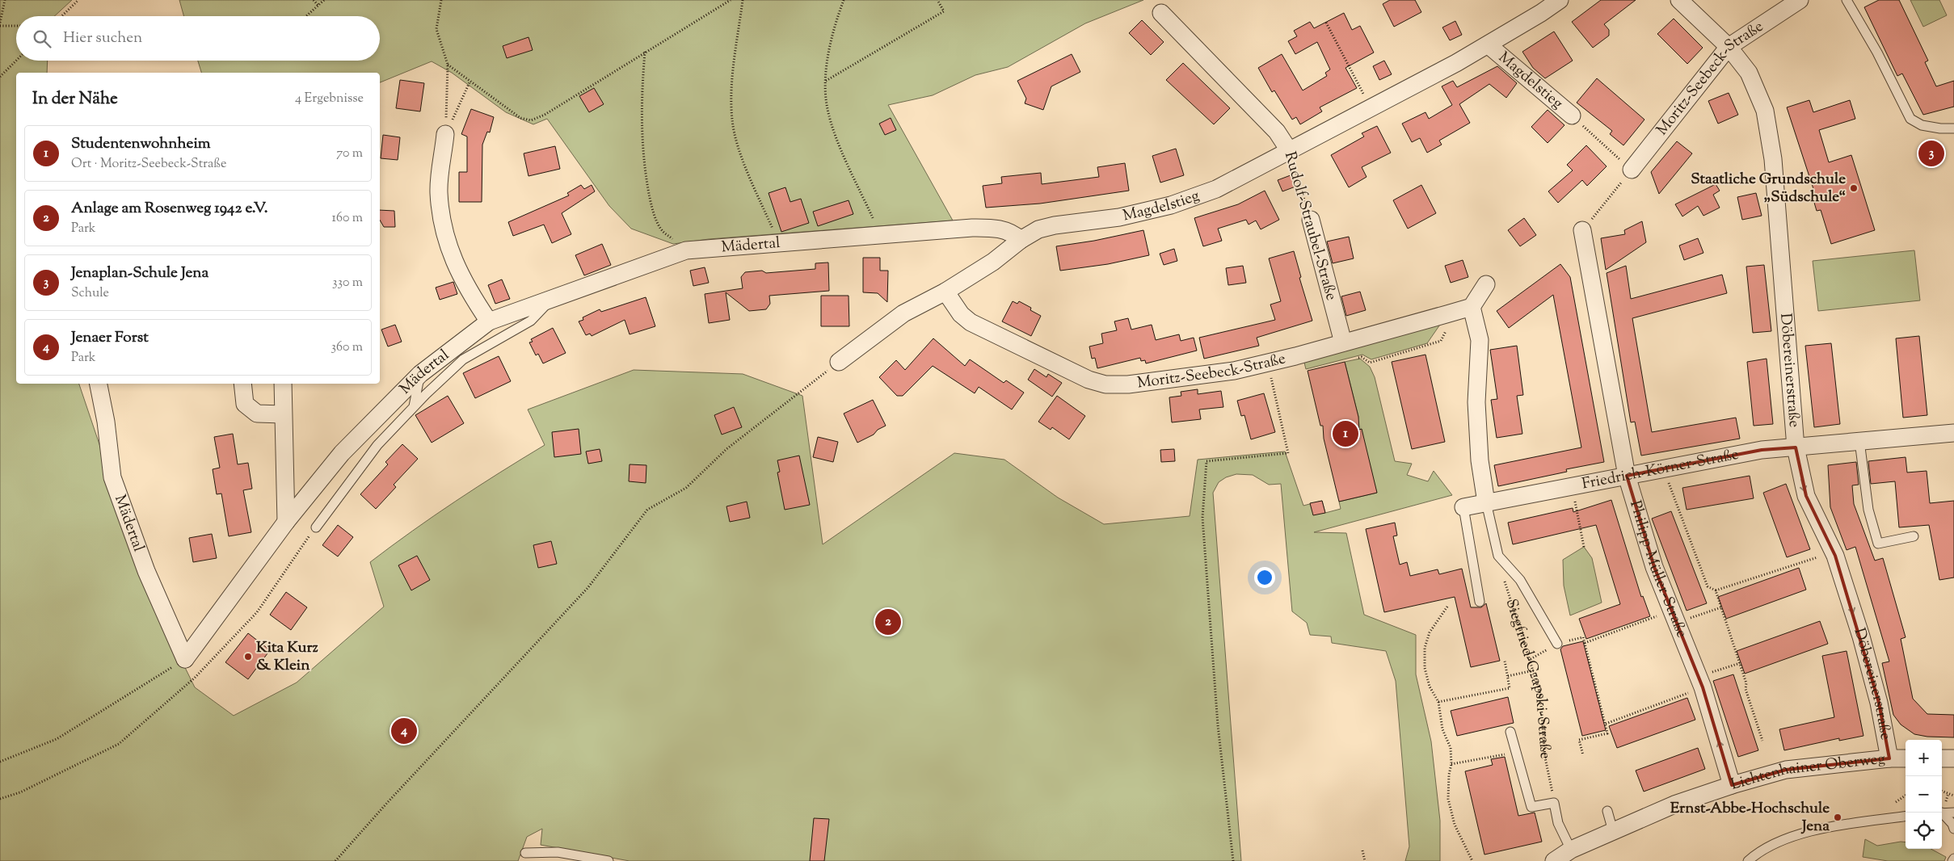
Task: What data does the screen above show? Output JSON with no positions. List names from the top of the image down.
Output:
{
  "streets": {
    "street": [
      "Magdelstieg",
      "Moritz-Seebeck-Straße",
      "Rudolf-Straubel-Straße",
      "Mädertal",
      "Döbereinerstraße",
      "Friedrich-Körner-Straße",
      "Philipp-Müller-Straße",
      "Siegfried-Czapski-Straße",
      "Lichtenhainer Oberweg"
    ]
  },
  "crossings": [
    ["Magdelstieg", "Moritz-Seebeck-Straße"],
    ["Magdelstieg", "Rudolf-Straubel-Straße"],
    ["Magdelstieg", "Mädertal"],
    ["Moritz-Seebeck-Straße", "Rudolf-Straubel-Straße"],
    ["Moritz-Seebeck-Straße", "Döbereinerstraße"],
    ["Moritz-Seebeck-Straße", "Siegfried-Czapski-Straße"],
    ["Döbereinerstraße", "Friedrich-Körner-Straße"],
    ["Döbereinerstraße", "Lichtenhainer Oberweg"],
    ["Friedrich-Körner-Straße", "Philipp-Müller-Straße"],
    ["Friedrich-Körner-Straße", "Siegfried-Czapski-Straße"],
    ["Philipp-Müller-Straße", "Lichtenhainer Oberweg"]
  ],
  "one_way": ["Döbereinerstraße"],
  "places": ["Staatliche Grundschule „Südschule“", "Kita Kurz & Klein", "Ernst-Abbe-Hochschule Jena"],
  "page": {
    "search": "Hier suchen",
    "heading": ["In der Nähe", "4 Ergebnisse"],
    "list": [
      {
        "mark": "1",
        "name": "Studentenwohnheim",
        "note": "Ort · Moritz-Seebeck-Straße",
        "value": "70 m"
      },
      {
        "mark": "2",
        "name": "Anlage am Rosenweg 1942 e.V.",
        "note": "Park",
        "value": "160 m"
      },
      {
        "mark": "3",
        "name": "Jenaplan-Schule Jena",
        "note": "Schule",
        "value": "330 m"
      },
      {
        "mark": "4",
        "name": "Jenaer Forst",
        "note": "Park",
        "value": "360 m"
      }
    ],
    "pins": [
      "3",
      "1",
      "2",
      "4"
    ],
    "map_buttons": ["+", "−"]
  }
}
